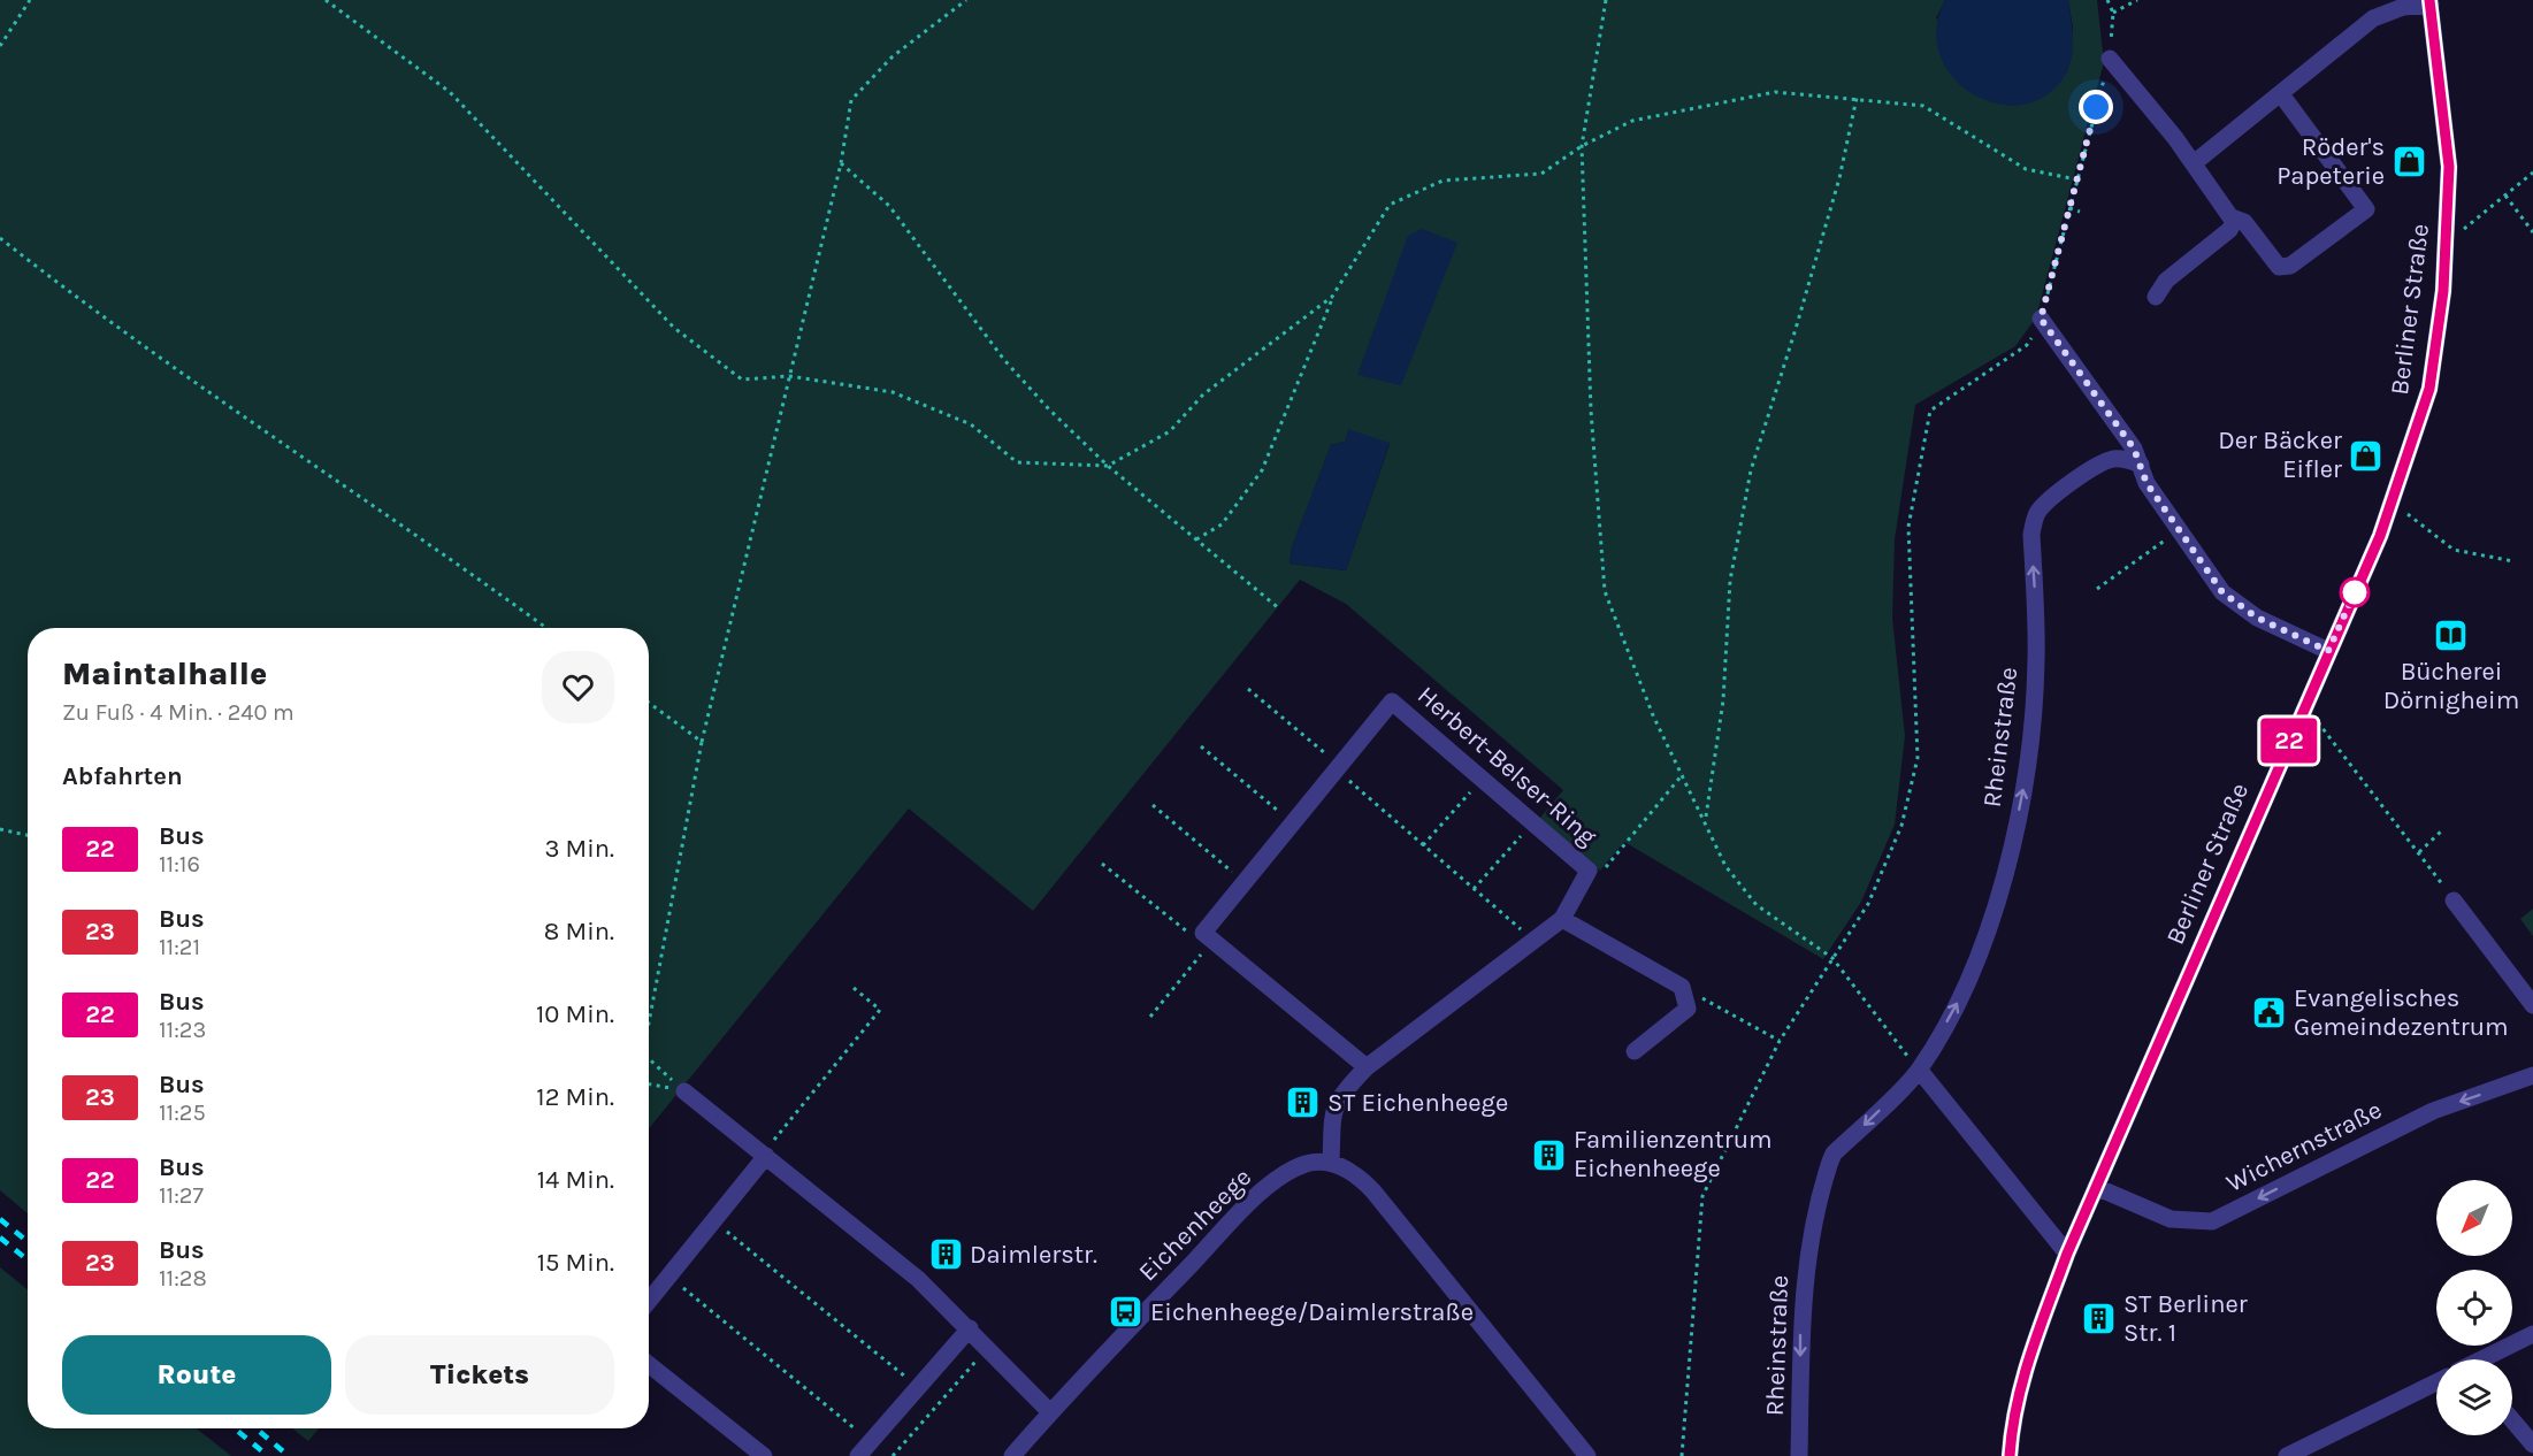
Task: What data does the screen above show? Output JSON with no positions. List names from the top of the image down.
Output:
{
  "streets": {
    "street": [
      "Berliner Straße",
      "Rheinstraße",
      "Herbert-Belser-Ring",
      "Wichernstraße",
      "Eichenheege"
    ]
  },
  "crossings": [
    ["Berliner Straße", "Wichernstraße"],
    ["Herbert-Belser-Ring", "Eichenheege"]
  ],
  "one_way": ["Wichernstraße"],
  "places": {
    "shop": ["Röder's Papeterie", "Der Bäcker Eifler"],
    "library": ["Bücherei Dörnigheim"],
    "public building": ["Evangelisches Gemeindezentrum"],
    "building": [
      "ST Eichenheege",
      "Familienzentrum Eichenheege",
      "Daimlerstr.",
      "ST Berliner Str. 1"
    ],
    "bus stop": ["Eichenheege/Daimlerstraße"]
  },
  "lines": ["bus line 22"],
  "north": "bottom left",
  "page": {
    "on_map": "22",
    "heading": [
      ["Maintalhalle", "Zu Fuß · 4 Min. · 240 m"],
      "Abfahrten"
    ],
    "list": [
      {
        "mark": "22",
        "name": "Bus",
        "note": "11:16",
        "value": "3 Min."
      },
      {
        "mark": "23",
        "name": "Bus",
        "note": "11:21",
        "value": "8 Min."
      },
      {
        "mark": "22",
        "name": "Bus",
        "note": "11:23",
        "value": "10 Min."
      },
      {
        "mark": "23",
        "name": "Bus",
        "note": "11:25",
        "value": "12 Min."
      },
      {
        "mark": "22",
        "name": "Bus",
        "note": "11:27",
        "value": "14 Min."
      },
      {
        "mark": "23",
        "name": "Bus",
        "note": "11:28",
        "value": "15 Min."
      }
    ],
    "buttons": ["Route", "Tickets"]
  }
}
